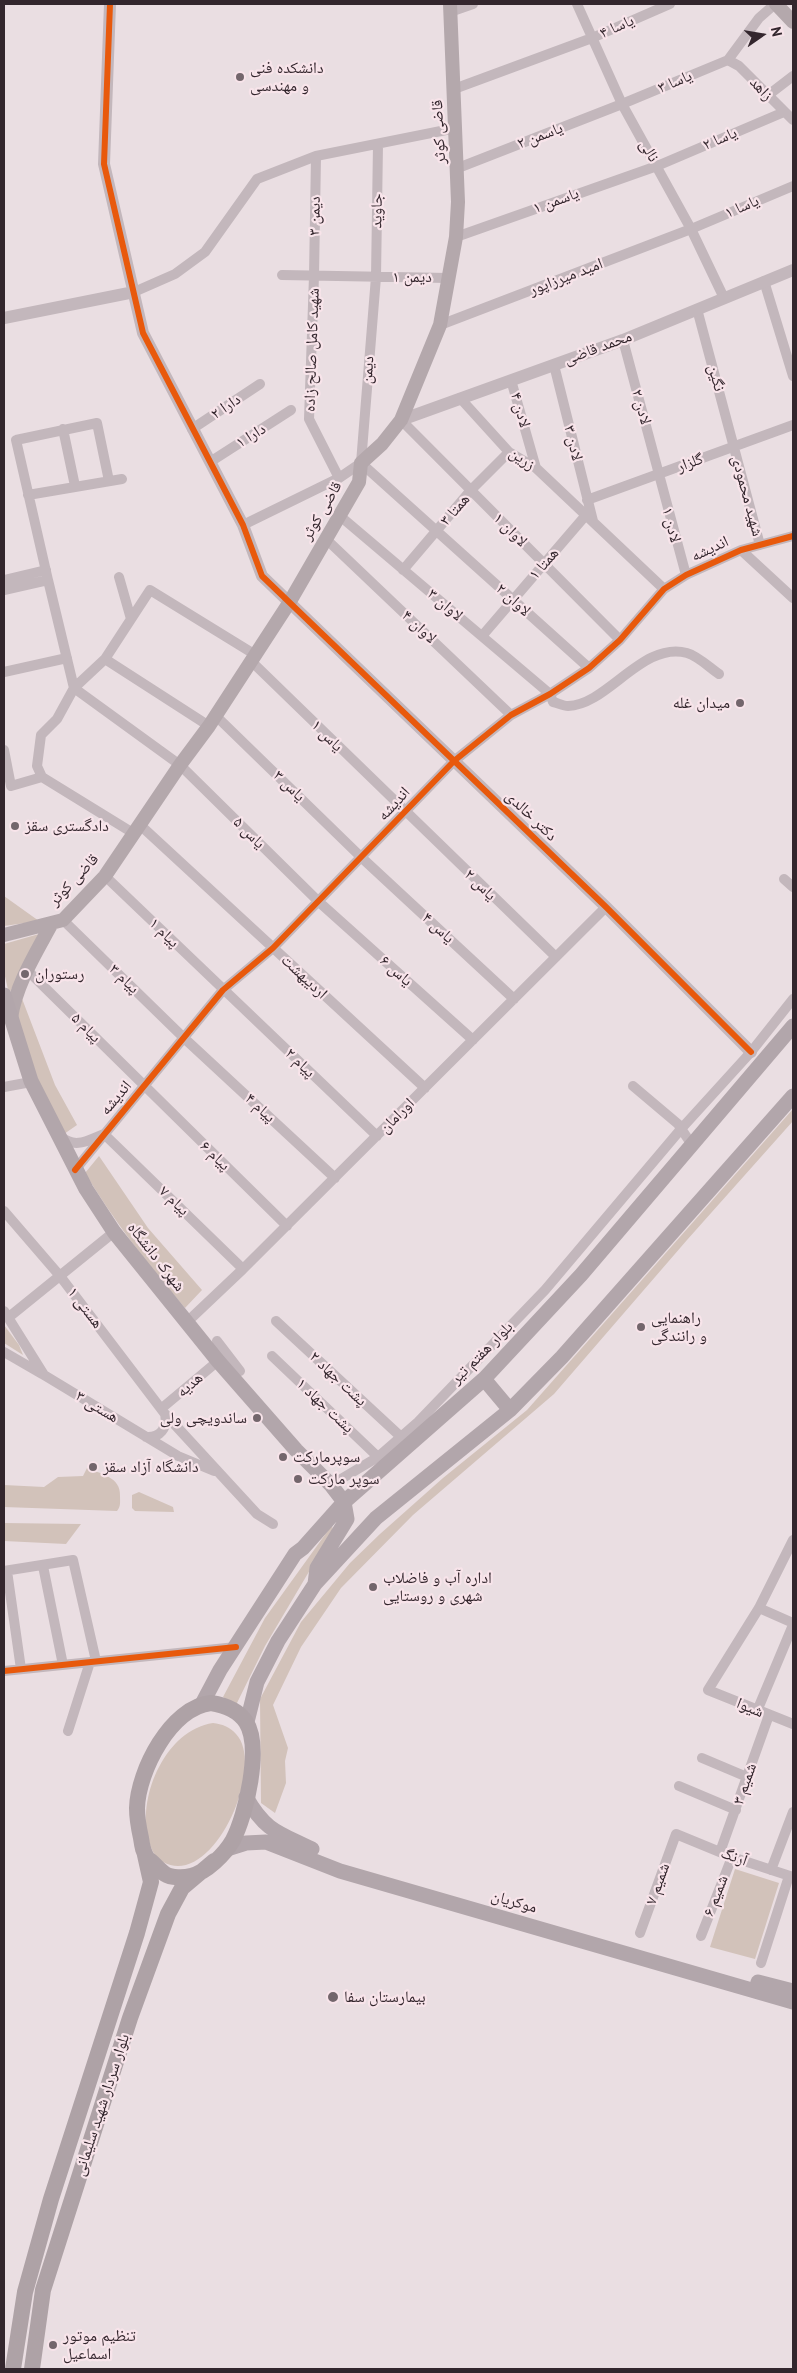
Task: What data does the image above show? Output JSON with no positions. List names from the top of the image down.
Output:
{
  "streets": {
    "highway": ["بلوار سردار شهید سلیمانی"],
    "main road": [
      "قاضی کوثر",
      "شهرک دانشگاه",
      "بلوار هفتم تیر",
      "موکریان"
    ],
    "street": [
      "یاسا ۴",
      "یاسا ۳",
      "زاهد",
      "یاسمن ۲",
      "یاسا ۲",
      "نالی",
      "یاسمن ۱",
      "یاسا ۱",
      "جاوید",
      "دیمن ۳",
      "دیمن ۱",
      "امید میرزاپور",
      "محمد قاضی",
      "شهید کامل صالح زاده",
      "دیمن",
      "نگین",
      "دارا ۲",
      "لادن ۲",
      "لادن ۴",
      "دارا ۱",
      "لادن ۳",
      "زرین",
      "گلزار",
      "شهید محمودی",
      "همتا ۳",
      "لادن ۱",
      "لاوان ۱",
      "اندیشه",
      "همتا ۱",
      "لاوان ۲",
      "لاوان ۳",
      "لاوان ۴",
      "یاس ۱",
      "یاس ۳",
      "دکتر خالدی",
      "یاس ۵",
      "یاس ۲",
      "یاس ۴",
      "پیام ۱",
      "یاس ۶",
      "اردیبهشت",
      "پیام ۳",
      "پیام ۵",
      "پیام ۲",
      "پیام ۴",
      "اورامان",
      "پیام ۶",
      "پیام ۷",
      "هستی ۱",
      "پشت جهاد ۲",
      "هدیه",
      "پشت جهاد ۱",
      "هستی ۳",
      "شیوا",
      "شمیم ۳",
      "آرنگ",
      "شمیم ۷",
      "شمیم ۶"
    ]
  },
  "crossings": [
    ["یاسا ۴", "نالی"],
    ["یاسا ۳", "زاهد"],
    ["یاسا ۳", "یاسمن ۲"],
    ["یاسا ۳", "نالی"],
    ["زاهد", "یاسا ۲"],
    ["قاضی کوثر", "یاسمن ۲"],
    ["قاضی کوثر", "یاسمن ۱"],
    ["قاضی کوثر", "دیمن ۱"],
    ["قاضی کوثر", "امید میرزاپور"],
    ["قاضی کوثر", "محمد قاضی"],
    ["قاضی کوثر", "دیمن"],
    ["قاضی کوثر", "لاوان ۱"],
    ["قاضی کوثر", "لاوان ۲"],
    ["قاضی کوثر", "لاوان ۳"],
    ["قاضی کوثر", "لاوان ۴"],
    ["قاضی کوثر", "یاس ۱"],
    ["قاضی کوثر", "یاس ۳"],
    ["قاضی کوثر", "دکتر خالدی"],
    ["قاضی کوثر", "یاس ۵"],
    ["قاضی کوثر", "پیام ۱"],
    ["قاضی کوثر", "اردیبهشت"],
    ["قاضی کوثر", "پیام ۳"],
    ["یاسمن ۲", "نالی"],
    ["یاسا ۲", "نالی"],
    ["یاسا ۲", "یاسمن ۱"],
    ["نالی", "یاسمن ۱"],
    ["نالی", "یاسا ۱"],
    ["نالی", "امید میرزاپور"],
    ["نالی", "محمد قاضی"],
    ["یاسا ۱", "امید میرزاپور"],
    ["جاوید", "دیمن ۱"],
    ["جاوید", "دیمن"],
    ["دیمن ۳", "دیمن ۱"],
    ["دیمن ۳", "شهید کامل صالح زاده"],
    ["دیمن ۱", "شهید کامل صالح زاده"],
    ["دیمن ۱", "دیمن"],
    ["محمد قاضی", "نگین"],
    ["محمد قاضی", "لادن ۲"],
    ["محمد قاضی", "لادن ۴"],
    ["محمد قاضی", "لادن ۳"],
    ["محمد قاضی", "زرین"],
    ["محمد قاضی", "لاوان ۱"],
    ["دیمن", "لاوان ۲"],
    ["نگین", "گلزار"],
    ["نگین", "شهید محمودی"],
    ["دارا ۲", "دکتر خالدی"],
    ["لادن ۲", "گلزار"],
    ["لادن ۲", "لادن ۱"],
    ["لادن ۴", "زرین"],
    ["دارا ۱", "دکتر خالدی"],
    ["لادن ۳", "زرین"],
    ["لادن ۳", "گلزار"],
    ["لادن ۳", "همتا ۱"],
    ["زرین", "همتا ۳"],
    ["زرین", "اندیشه"],
    ["زرین", "همتا ۱"],
    ["گلزار", "شهید محمودی"],
    ["گلزار", "لادن ۱"],
    ["شهید محمودی", "اندیشه"],
    ["همتا ۳", "لاوان ۱"],
    ["همتا ۳", "لاوان ۲"],
    ["همتا ۳", "لاوان ۳"],
    ["لادن ۱", "اندیشه"],
    ["لاوان ۱", "اندیشه"],
    ["لاوان ۱", "همتا ۱"],
    ["اندیشه", "لاوان ۲"],
    ["اندیشه", "لاوان ۳"],
    ["اندیشه", "لاوان ۴"],
    ["اندیشه", "یاس ۱"],
    ["اندیشه", "یاس ۳"],
    ["اندیشه", "دکتر خالدی"],
    ["اندیشه", "یاس ۵"],
    ["اندیشه", "یاس ۲"],
    ["اندیشه", "یاس ۴"],
    ["اندیشه", "پیام ۱"],
    ["اندیشه", "یاس ۶"],
    ["اندیشه", "اردیبهشت"],
    ["اندیشه", "پیام ۳"],
    ["اندیشه", "پیام ۵"],
    ["اندیشه", "پیام ۲"],
    ["اندیشه", "پیام ۴"],
    ["اندیشه", "پیام ۶"],
    ["اندیشه", "پیام ۷"],
    ["اندیشه", "شهرک دانشگاه"],
    ["همتا ۱", "لاوان ۲"],
    ["همتا ۱", "لاوان ۳"],
    ["یاس ۱", "یاس ۲"],
    ["یاس ۳", "یاس ۴"],
    ["دکتر خالدی", "اورامان"],
    ["یاس ۵", "یاس ۶"],
    ["یاس ۲", "اورامان"],
    ["یاس ۴", "اورامان"],
    ["پیام ۱", "پیام ۲"],
    ["یاس ۶", "اورامان"],
    ["اردیبهشت", "اورامان"],
    ["پیام ۳", "پیام ۴"],
    ["پیام ۵", "پیام ۶"],
    ["پیام ۲", "اورامان"],
    ["پیام ۴", "اورامان"],
    ["اورامان", "پیام ۶"],
    ["اورامان", "پیام ۷"],
    ["اورامان", "شهرک دانشگاه"],
    ["شهرک دانشگاه", "بلوار هفتم تیر"],
    ["شهرک دانشگاه", "هدیه"],
    ["هستی ۱", "هدیه"],
    ["هستی ۱", "هستی ۳"],
    ["بلوار هفتم تیر", "موکریان"],
    ["بلوار هفتم تیر", "بلوار سردار شهید سلیمانی"],
    ["شیوا", "شمیم ۳"],
    ["شمیم ۳", "آرنگ"],
    ["آرنگ", "شمیم ۷"],
    ["آرنگ", "شمیم ۶"],
    ["موکریان", "بلوار سردار شهید سلیمانی"]
  ],
  "places": [
    "دانشکده فنی و مهندسی",
    "میدان غله",
    "دادگستری سقز",
    "رستوران",
    "راهنمایی و رانندگی",
    "ساندویچی ولی",
    "سوپرمارکت",
    "دانشگاه آزاد سقز",
    "سوپر مارکت",
    "اداره آب و فاضلاب شهری و روستایی",
    "بیمارستان سفا",
    "تنظیم موتور اسماعیل"
  ],
  "north": "right"
}
